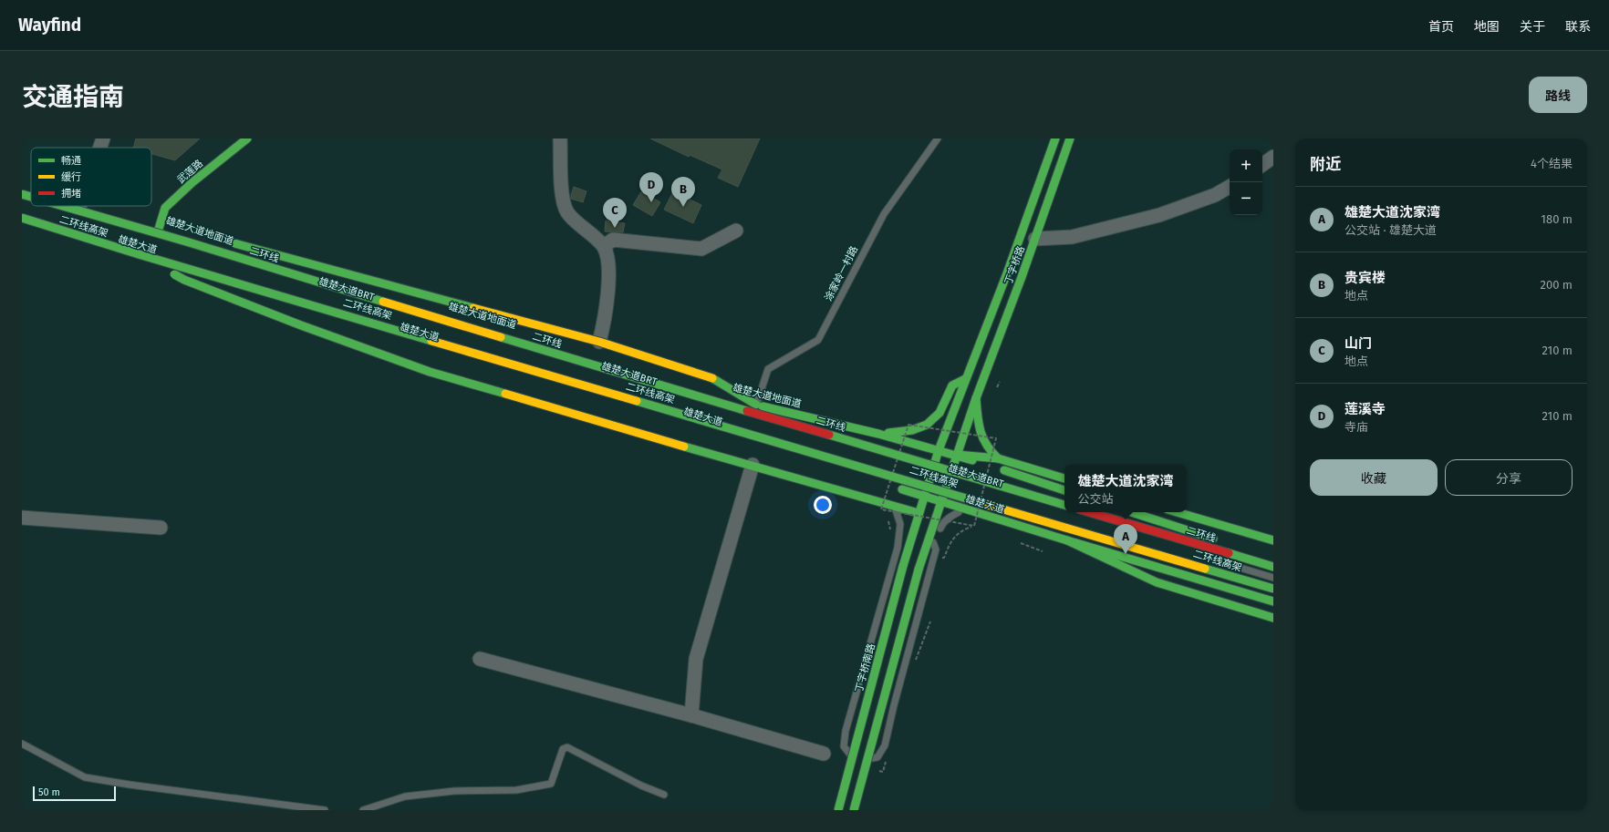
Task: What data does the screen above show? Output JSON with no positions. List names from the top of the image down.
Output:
{
  "streets": {
    "main road": [
      "武莲路",
      "二环线高架",
      "雄楚大道地面道",
      "雄楚大道",
      "二环线",
      "丁字桥路",
      "丁字桥南路"
    ],
    "lane": ["涂家岭一村路"]
  },
  "crossings": [
    ["武莲路", "雄楚大道地面道"],
    ["雄楚大道地面道", "丁字桥路"],
    ["雄楚大道地面道", "涂家岭一村路"],
    ["雄楚大道", "丁字桥南路"],
    ["丁字桥路", "丁字桥南路"]
  ],
  "legend": ["畅通", "缓行", "拥堵"],
  "scale_bar": "50 m",
  "page": {
    "header": "Wayfind",
    "nav": [
      "首页",
      "地图",
      "关于",
      "联系"
    ],
    "title": "交通指南",
    "buttons": [
      "路线",
      ["收藏", "分享"]
    ],
    "heading": ["附近", "4个结果"],
    "map_buttons": ["+", "−"],
    "pins": [
      "D",
      "B",
      "C",
      "A"
    ],
    "list": [
      {
        "mark": "A",
        "name": "雄楚大道沈家湾",
        "note": "公交站 · 雄楚大道",
        "value": "180 m"
      },
      {
        "mark": "B",
        "name": "贵宾楼",
        "note": "地点",
        "value": "200 m"
      },
      {
        "mark": "C",
        "name": "山门",
        "note": "地点",
        "value": "210 m"
      },
      {
        "mark": "D",
        "name": "莲溪寺",
        "note": "寺庙",
        "value": "210 m"
      }
    ],
    "popup": ["雄楚大道沈家湾", "公交站"],
    "scale": "50 m"
  }
}
